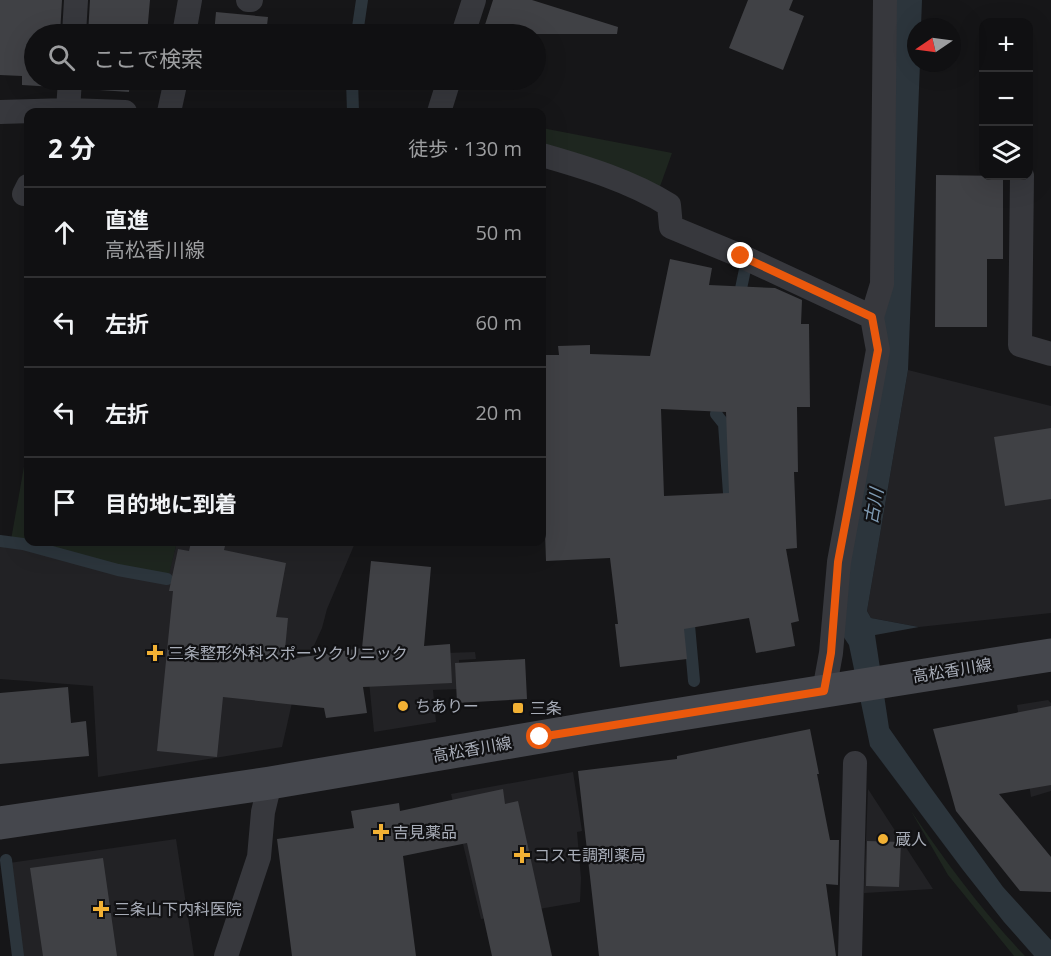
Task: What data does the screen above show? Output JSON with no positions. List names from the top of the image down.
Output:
{
  "streets": {
    "main road": ["高松香川線"]
  },
  "water": ["古川"],
  "places": {
    "health": [
      "三条整形外科スポーツクリニック",
      "吉見薬品",
      "コスモ調剤薬局",
      "三条山下内科医院"
    ],
    "other": ["ちありー", "蔵人"],
    "transit": ["三条"]
  },
  "north": "left",
  "page": {
    "map_buttons": ["+", "−"],
    "search": "ここで検索",
    "heading": ["2 分", "徒歩 · 130 m"],
    "list": [
      ["直進", "高松香川線", "50 m"],
      ["左折", "60 m"],
      ["左折", "20 m"],
      "目的地に到着"
    ]
  }
}
